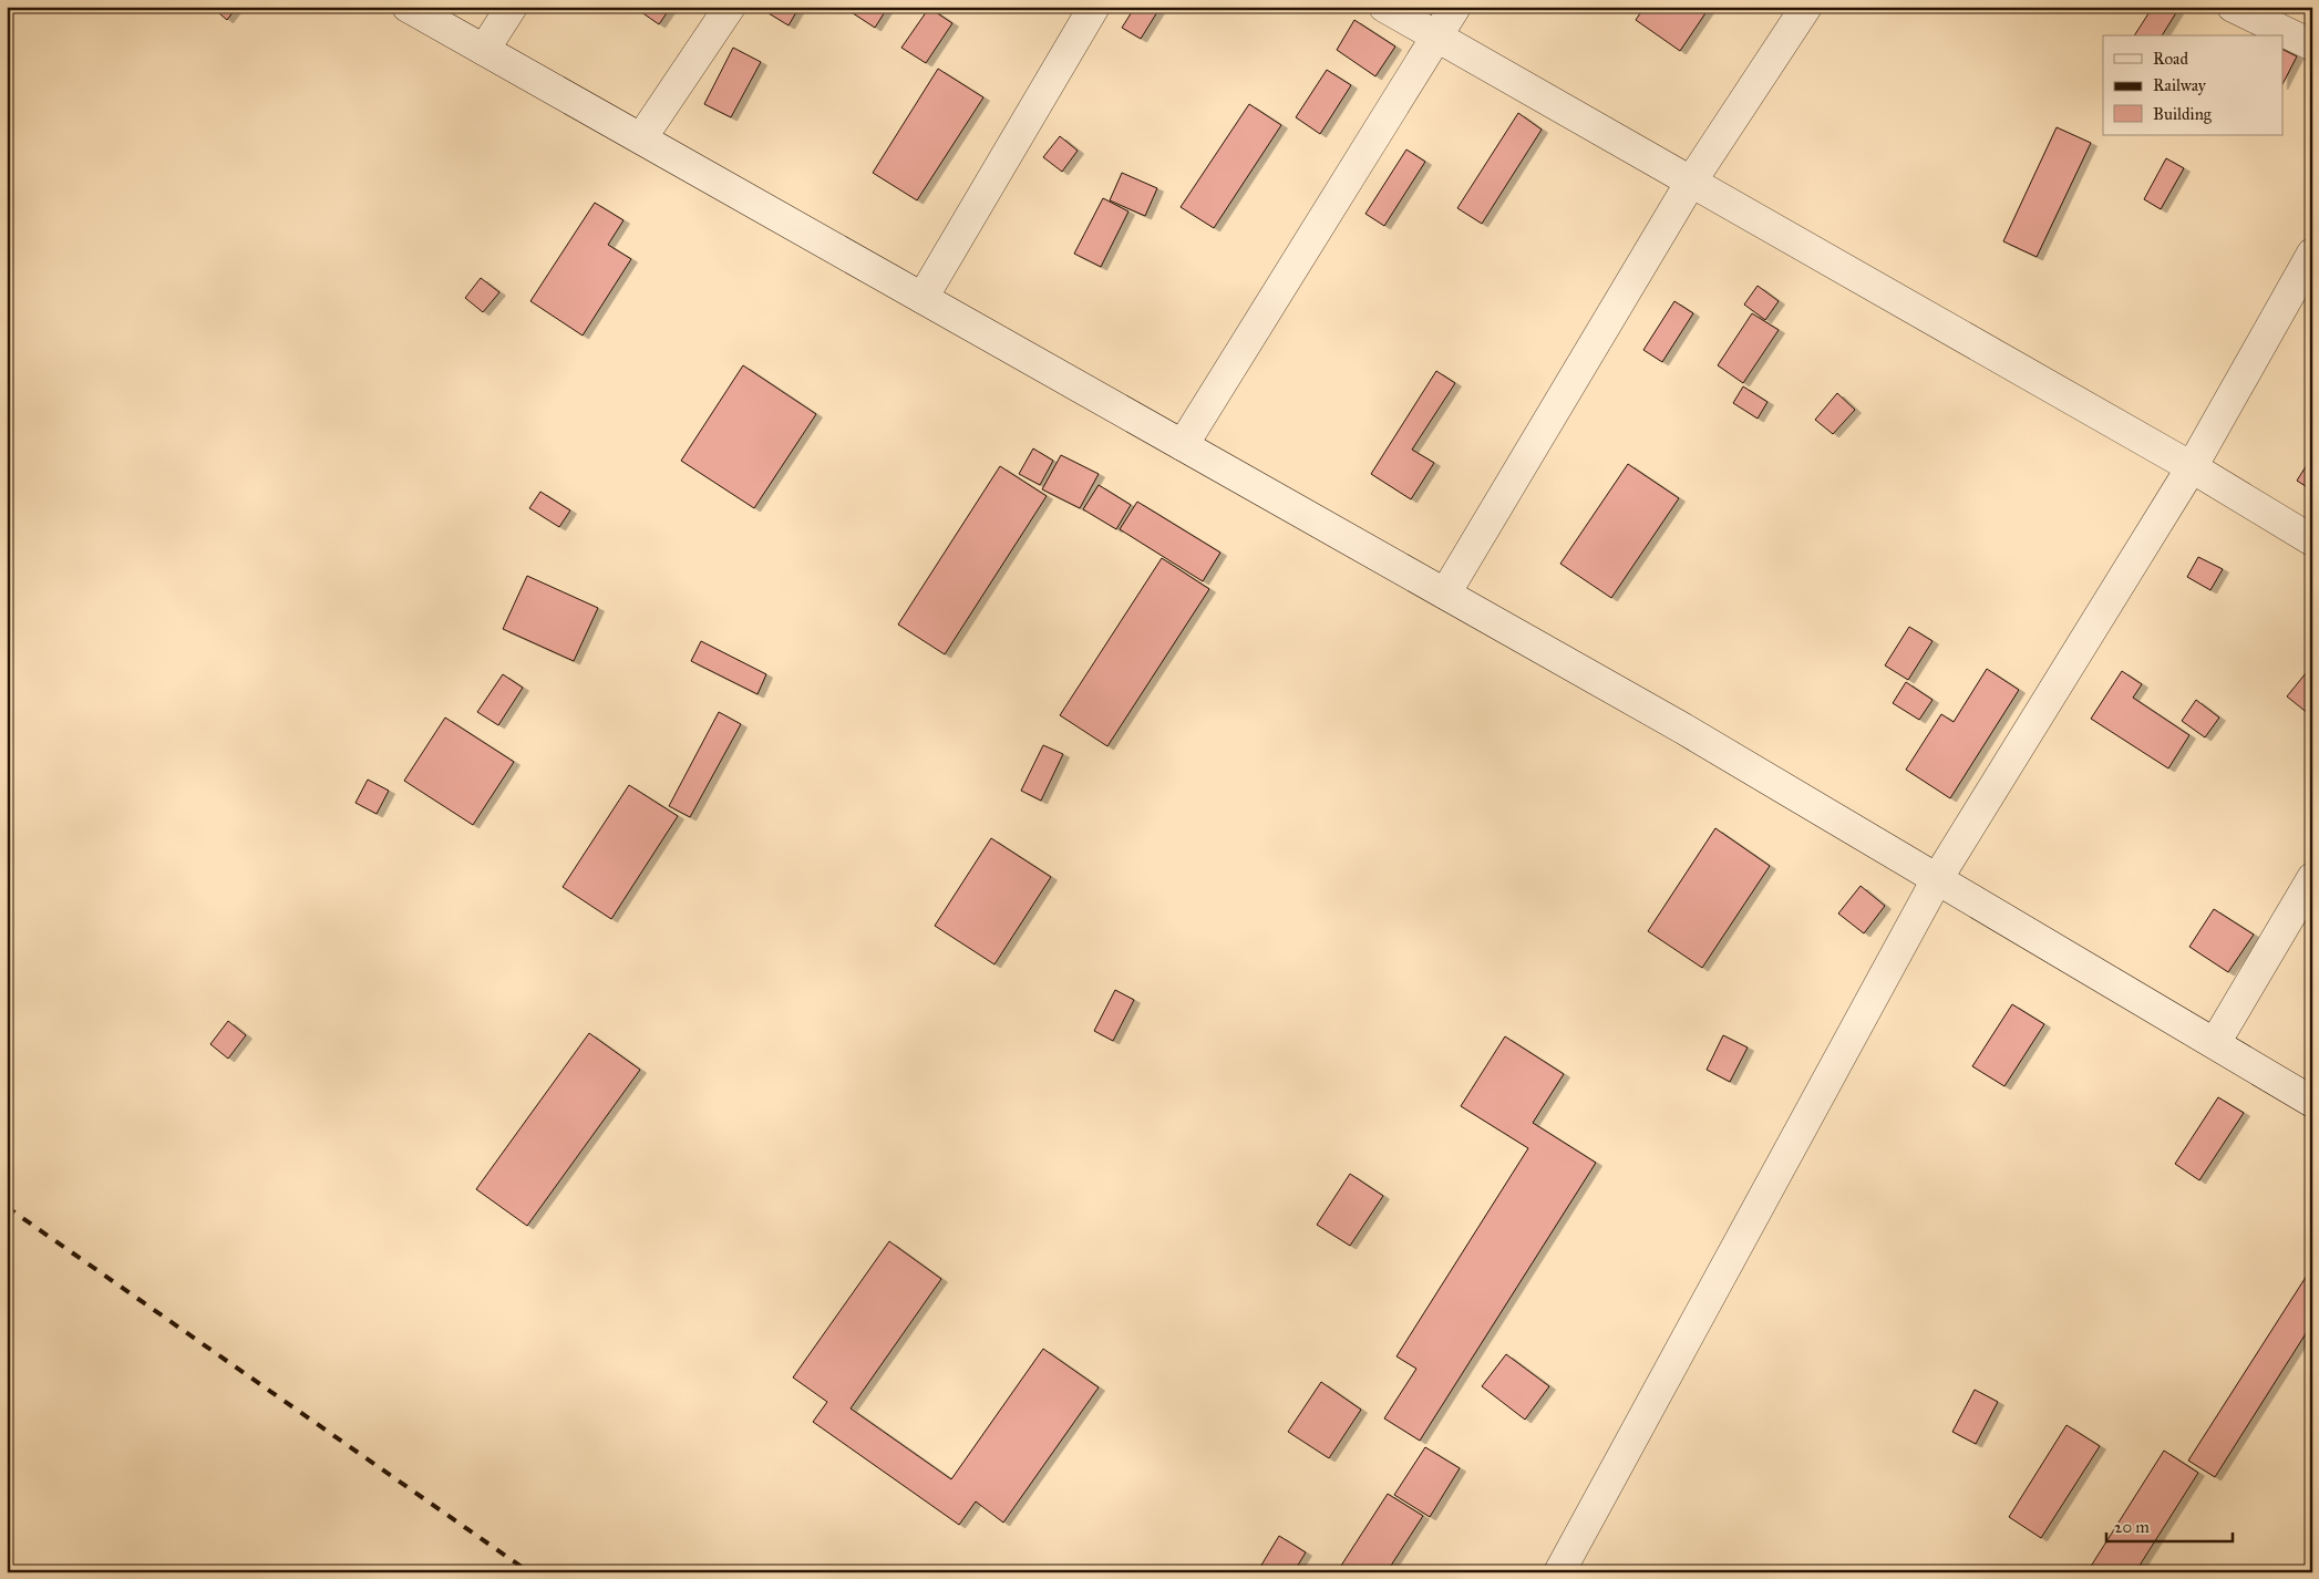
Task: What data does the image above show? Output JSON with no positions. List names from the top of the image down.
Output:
{
  "legend": ["Road", "Railway", "Building"],
  "scale_bar": "20 m"
}
